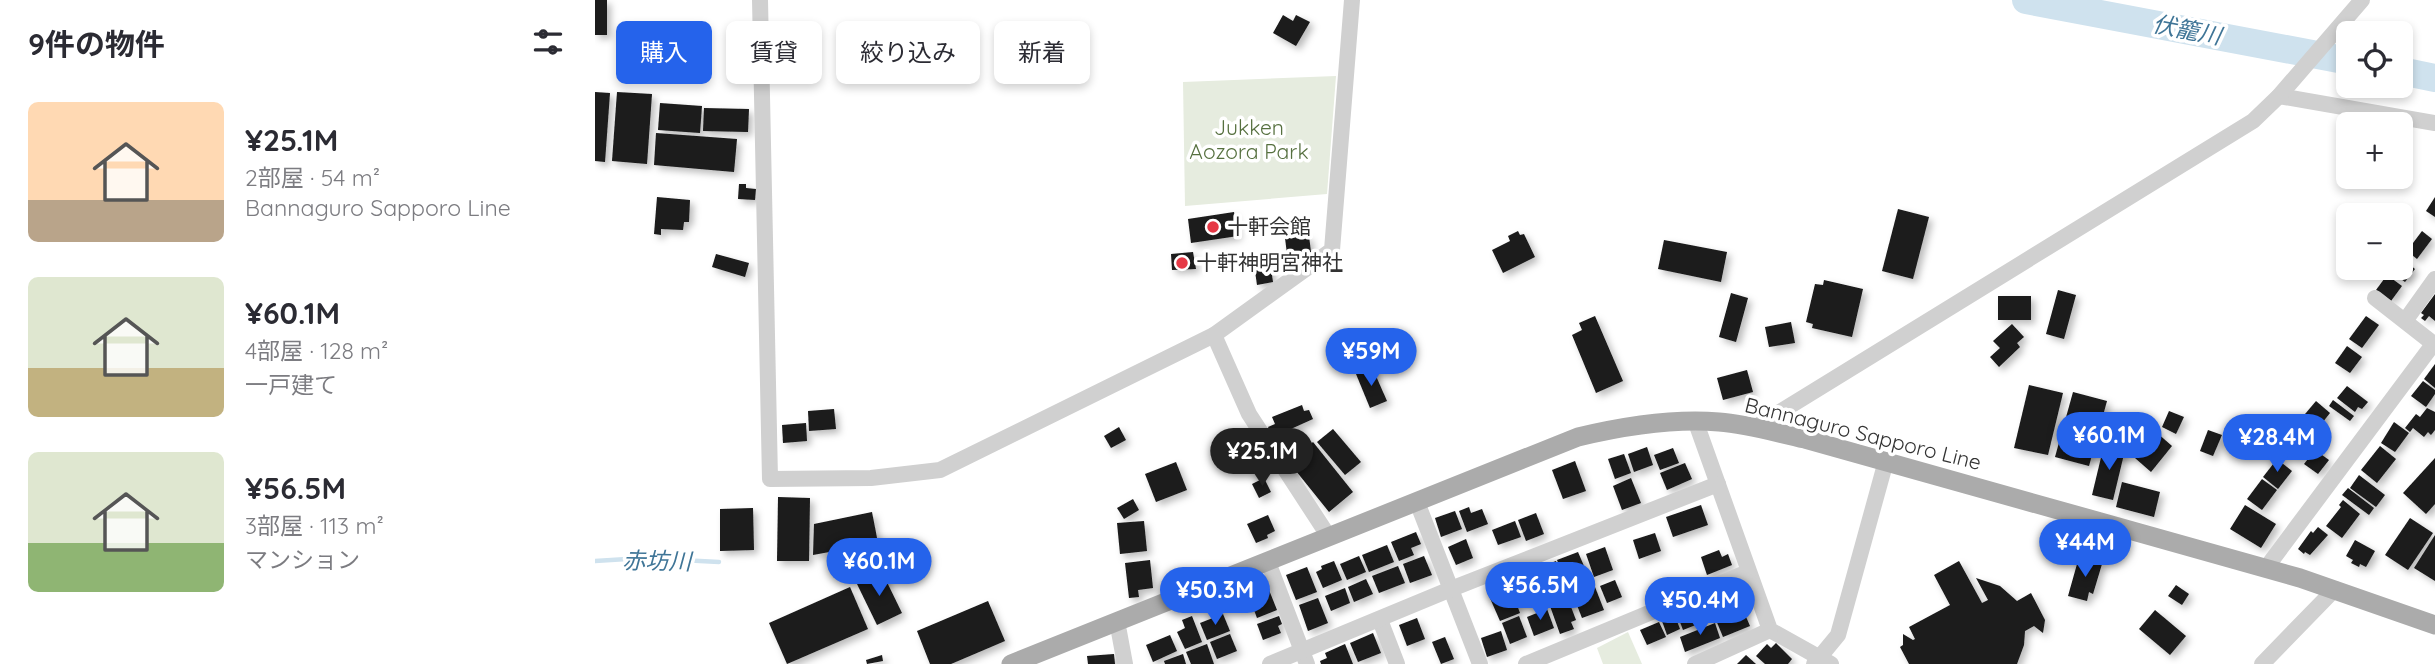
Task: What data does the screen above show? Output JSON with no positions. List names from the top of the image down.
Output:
{
  "streets": {
    "main road": ["Bannaguro Sapporo Line"]
  },
  "water": ["伏籠川", "赤坊川"],
  "parks": ["Jukken Aozora Park"],
  "places": ["十軒会館", "十軒神明宮神社"],
  "page": {
    "heading": "9件の物件",
    "map_buttons": ["+", "−"],
    "chip": [
      "購入",
      "賃貸",
      "絞り込み",
      "新着"
    ],
    "list": [
      {
        "name": "¥25.1M",
        "note": "2部屋 · 54 m² · Bannaguro Sapporo Line"
      },
      {
        "name": "¥60.1M",
        "note": "4部屋 · 128 m² · 一戸建て"
      },
      {
        "name": "¥56.5M",
        "note": "3部屋 · 113 m² · マンション"
      }
    ],
    "price": [
      "¥59M",
      "¥60.1M",
      "¥28.4M",
      "¥25.1M",
      "¥44M",
      "¥60.1M",
      "¥56.5M",
      "¥50.3M",
      "¥50.4M"
    ]
  }
}
